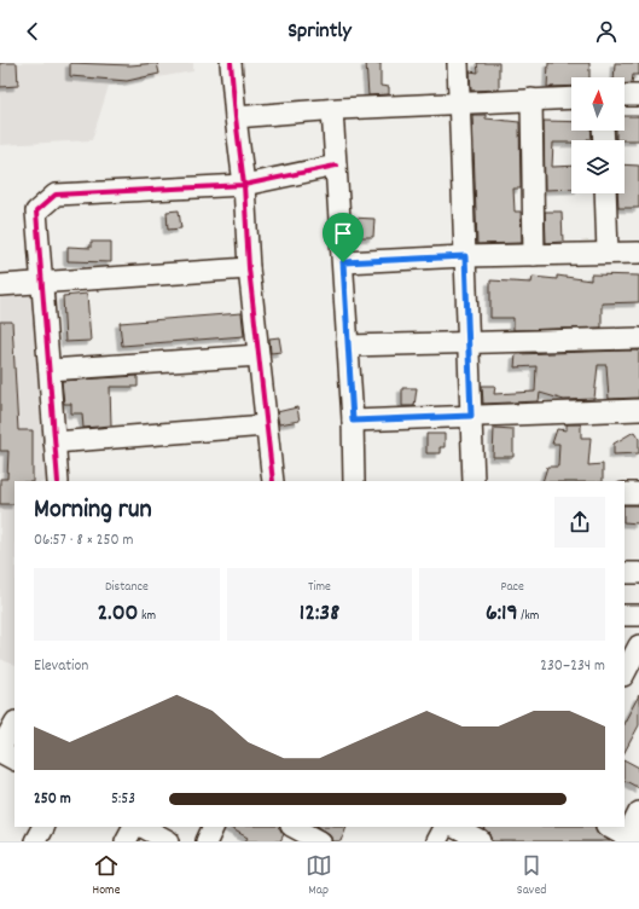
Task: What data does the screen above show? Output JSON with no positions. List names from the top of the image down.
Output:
{
  "north": "top",
  "page": {
    "header": "Sprintly",
    "heading": ["Morning run", "06:57 · 8 × 250 m"],
    "stats": [
      ["Distance", "2.00 km"],
      ["Time", "12:38"],
      ["Pace", "6:19 /km"]
    ],
    "chart": ["Elevation", "230–234 m"],
    "list": [
      {
        "name": "250 m",
        "note": "5:53"
      }
    ],
    "tabs": ["Home", "Map", "Saved"]
  }
}
